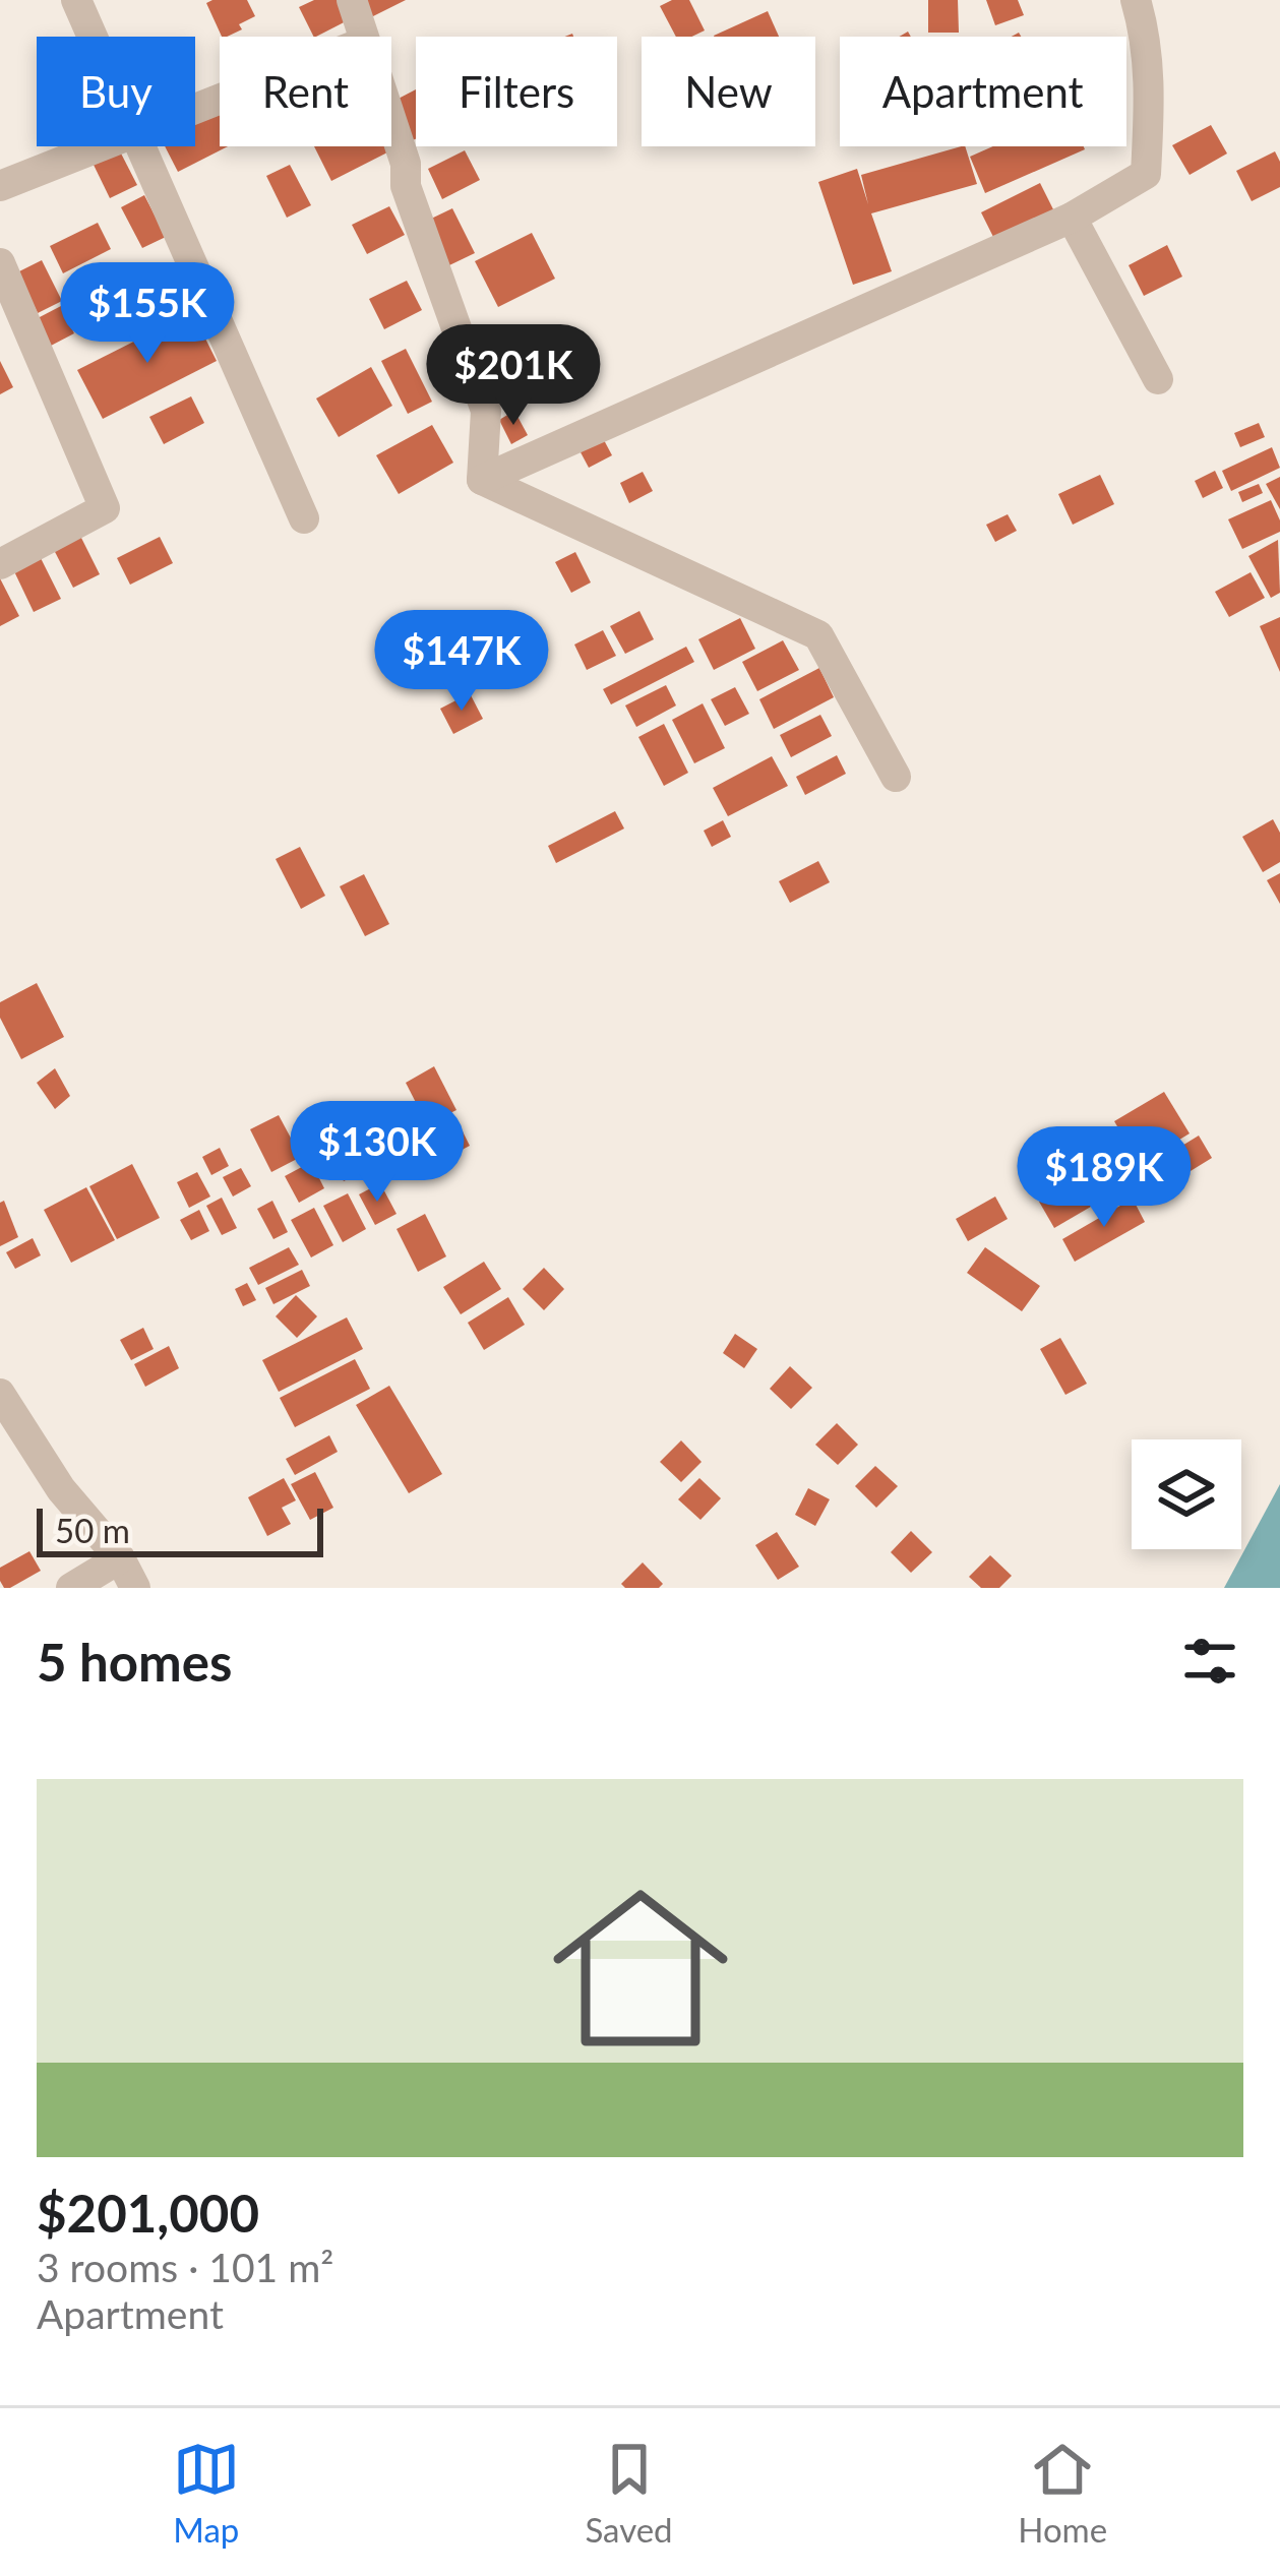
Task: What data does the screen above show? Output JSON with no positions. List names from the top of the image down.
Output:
{
  "scale_bar": "50 m",
  "page": {
    "chip": [
      "Buy",
      "Rent",
      "Filters",
      "New",
      "Apartment"
    ],
    "price": [
      "$155K",
      "$201K",
      "$147K",
      "$130K",
      "$189K"
    ],
    "scale": "50 m",
    "heading": "5 homes",
    "list": [
      {
        "name": "$201,000",
        "note": "3 rooms · 101 m² · Apartment"
      }
    ],
    "tabs": ["Map", "Saved", "Home"]
  }
}
